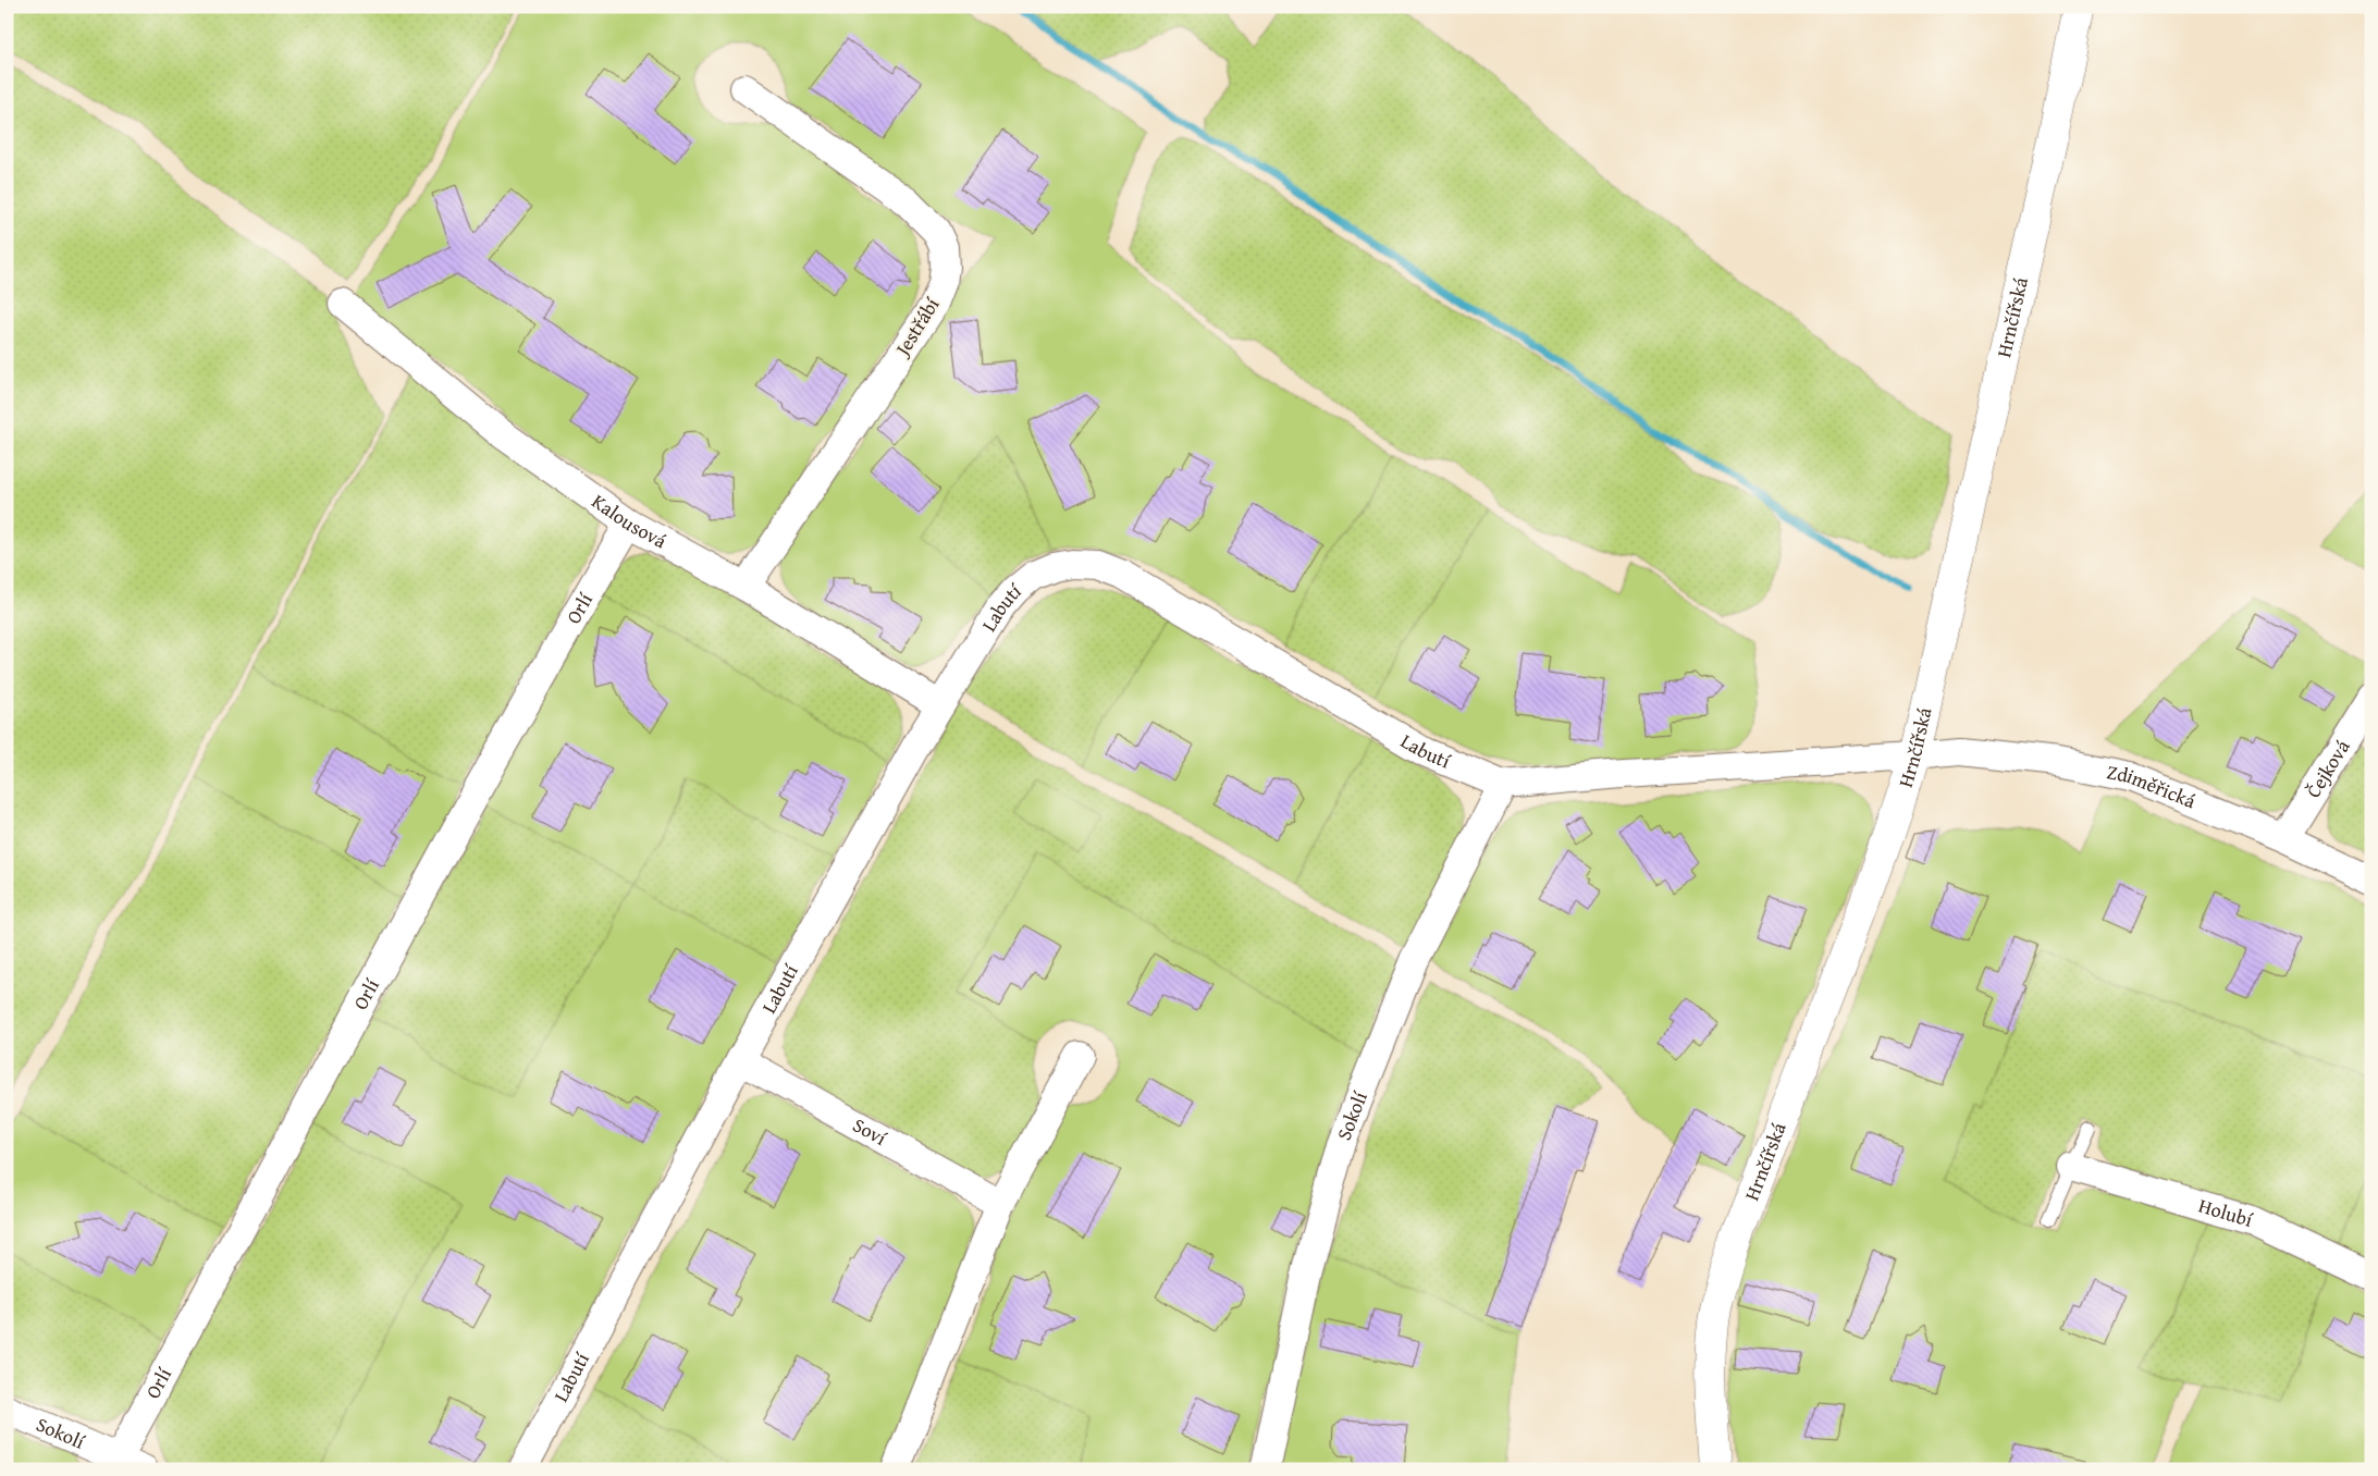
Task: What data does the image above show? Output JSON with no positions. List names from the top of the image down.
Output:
{
  "streets": {
    "street": [
      "Hrnčířská",
      "Jestřábí",
      "Kalousová",
      "Orlí",
      "Labutí",
      "Čejková",
      "Zdiměřická",
      "Sokolí",
      "Soví",
      "Holubí"
    ]
  },
  "crossings": [
    ["Hrnčířská", "Labutí"],
    ["Hrnčířská", "Zdiměřická"],
    ["Jestřábí", "Kalousová"],
    ["Kalousová", "Orlí"],
    ["Kalousová", "Labutí"],
    ["Orlí", "Sokolí"],
    ["Labutí", "Zdiměřická"],
    ["Labutí", "Sokolí"],
    ["Labutí", "Soví"],
    ["Čejková", "Zdiměřická"]
  ]
}
